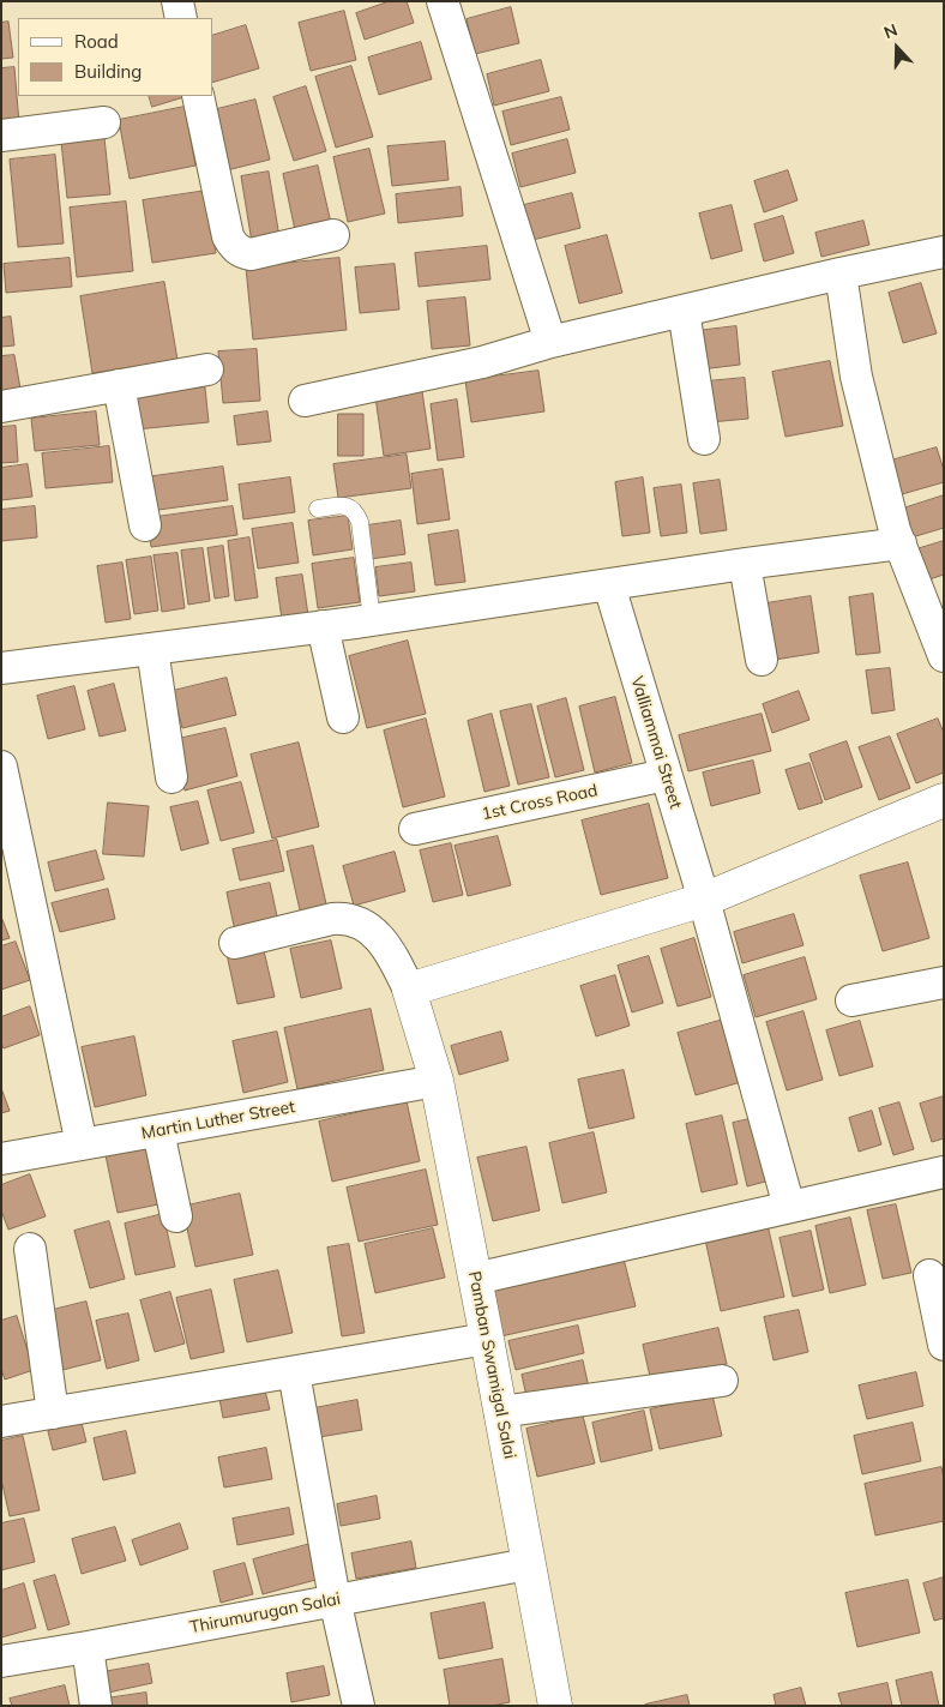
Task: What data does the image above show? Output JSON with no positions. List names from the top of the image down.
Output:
{
  "streets": {
    "street": [
      "Valliammai Street",
      "1st Cross Road",
      "Martin Luther Street",
      "Pamban Swamigal Salai",
      "Thirumurugan Salai"
    ]
  },
  "crossings": [
    ["Valliammai Street", "1st Cross Road"],
    ["Martin Luther Street", "Pamban Swamigal Salai"],
    ["Pamban Swamigal Salai", "Thirumurugan Salai"]
  ],
  "legend": ["Road", "Building"],
  "north": "top"
}
